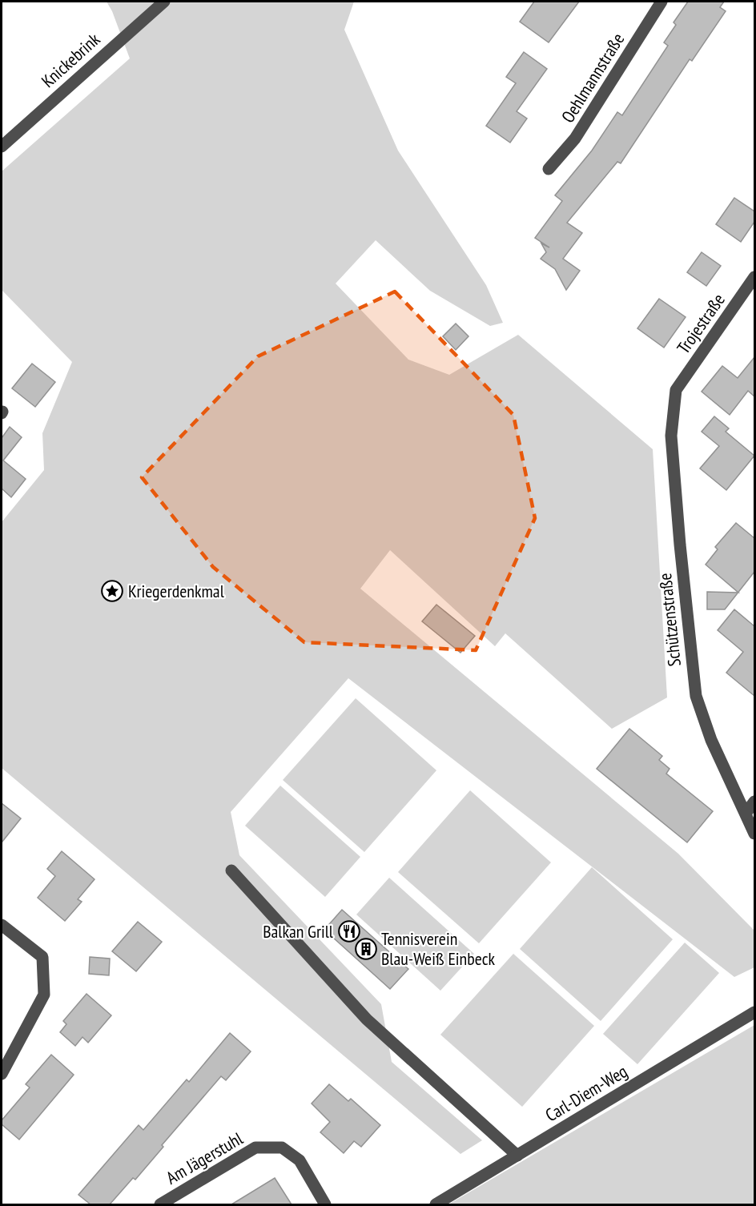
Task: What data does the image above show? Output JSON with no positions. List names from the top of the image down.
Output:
{
  "streets": {
    "street": [
      "Knickebrink",
      "Oehlmannstraße",
      "Trojestraße",
      "Schützenstraße",
      "Carl-Diem-Weg",
      "Am Jägerstuhl"
    ]
  },
  "crossings": [
    ["Trojestraße", "Schützenstraße"]
  ],
  "places": {
    "place": ["Kriegerdenkmal"],
    "restaurant": ["Balkan Grill"],
    "building": ["Tennisverein Blau-Weiß Einbeck"]
  }
}
